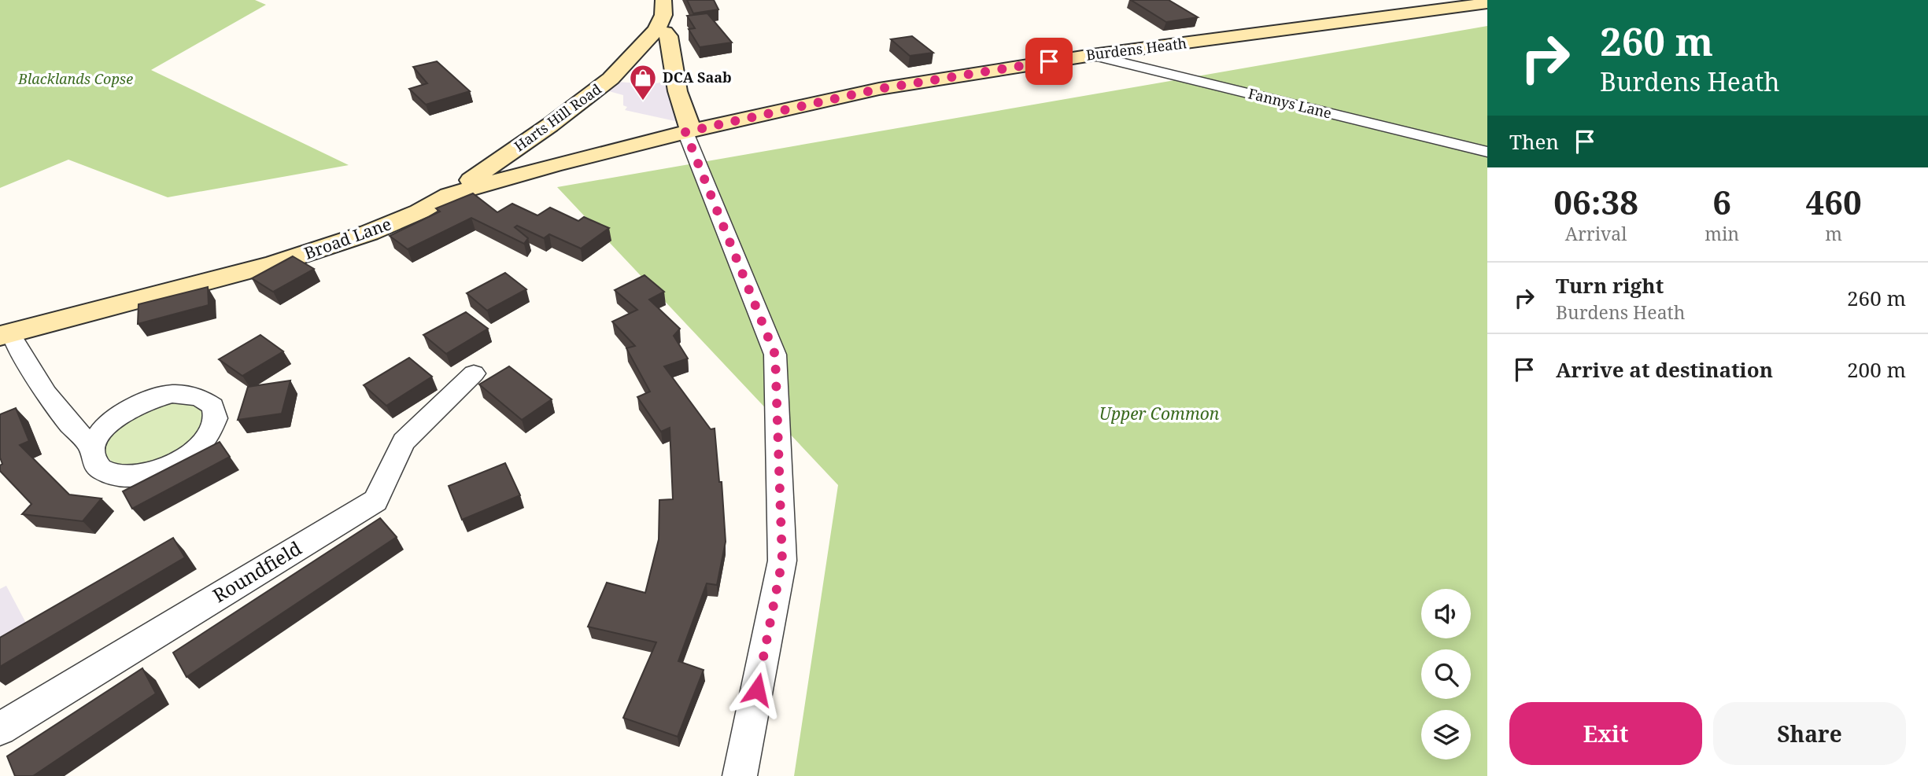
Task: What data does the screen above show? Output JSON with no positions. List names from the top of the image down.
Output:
{
  "streets": {
    "street": [
      "Burdens Heath",
      "Fannys Lane",
      "Harts Hill Road",
      "Broad Lane",
      "Roundfield"
    ]
  },
  "crossings": [
    ["Burdens Heath", "Fannys Lane"],
    ["Burdens Heath", "Broad Lane"],
    ["Harts Hill Road", "Broad Lane"]
  ],
  "parks": ["Blacklands Copse", "Upper Common"],
  "places": {
    "shop": ["DCA Saab"]
  },
  "page": {
    "turn": ["260 m", "Burdens Heath"],
    "then": "Then",
    "eta": [
      "06:38",
      "Arrival",
      "6",
      "min",
      "460",
      "m"
    ],
    "list": [
      {
        "name": "Turn right",
        "note": "Burdens Heath",
        "value": "260 m"
      },
      {
        "name": "Arrive at destination",
        "value": "200 m"
      }
    ],
    "buttons": ["Exit", "Share"]
  }
}
